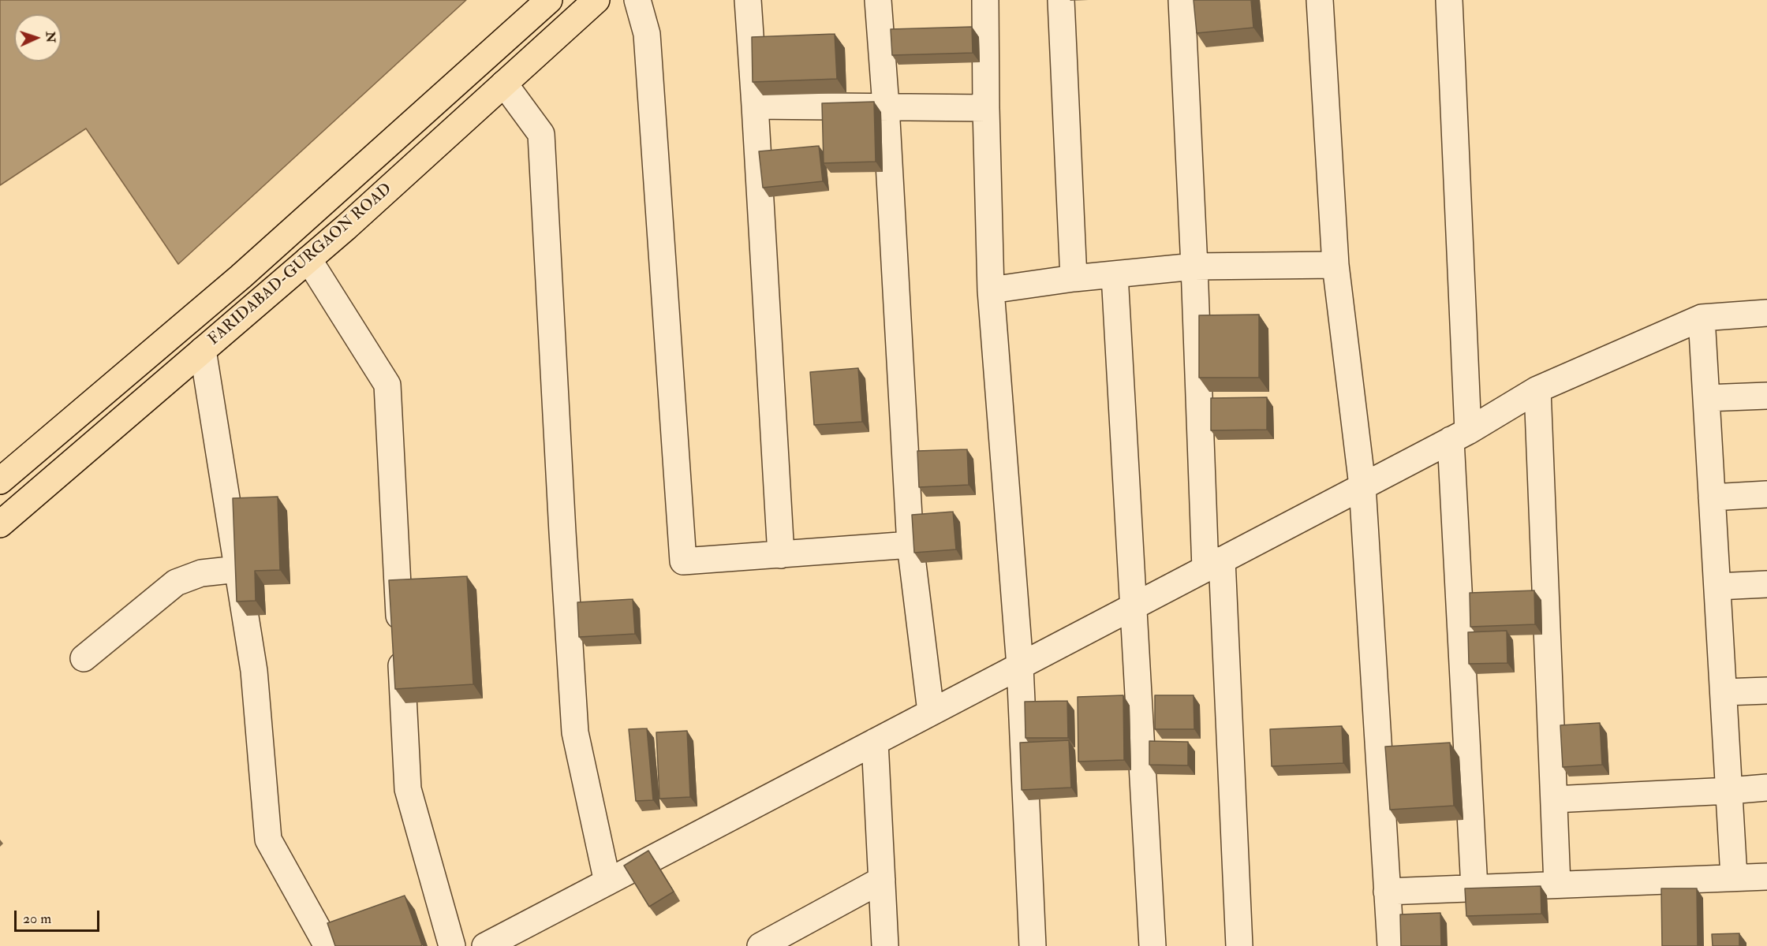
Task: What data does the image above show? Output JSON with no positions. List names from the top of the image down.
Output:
{
  "streets": {
    "main road": ["FARIDABAD-GURGAON ROAD"]
  },
  "scale_bar": "20 m",
  "north": "right"
}
